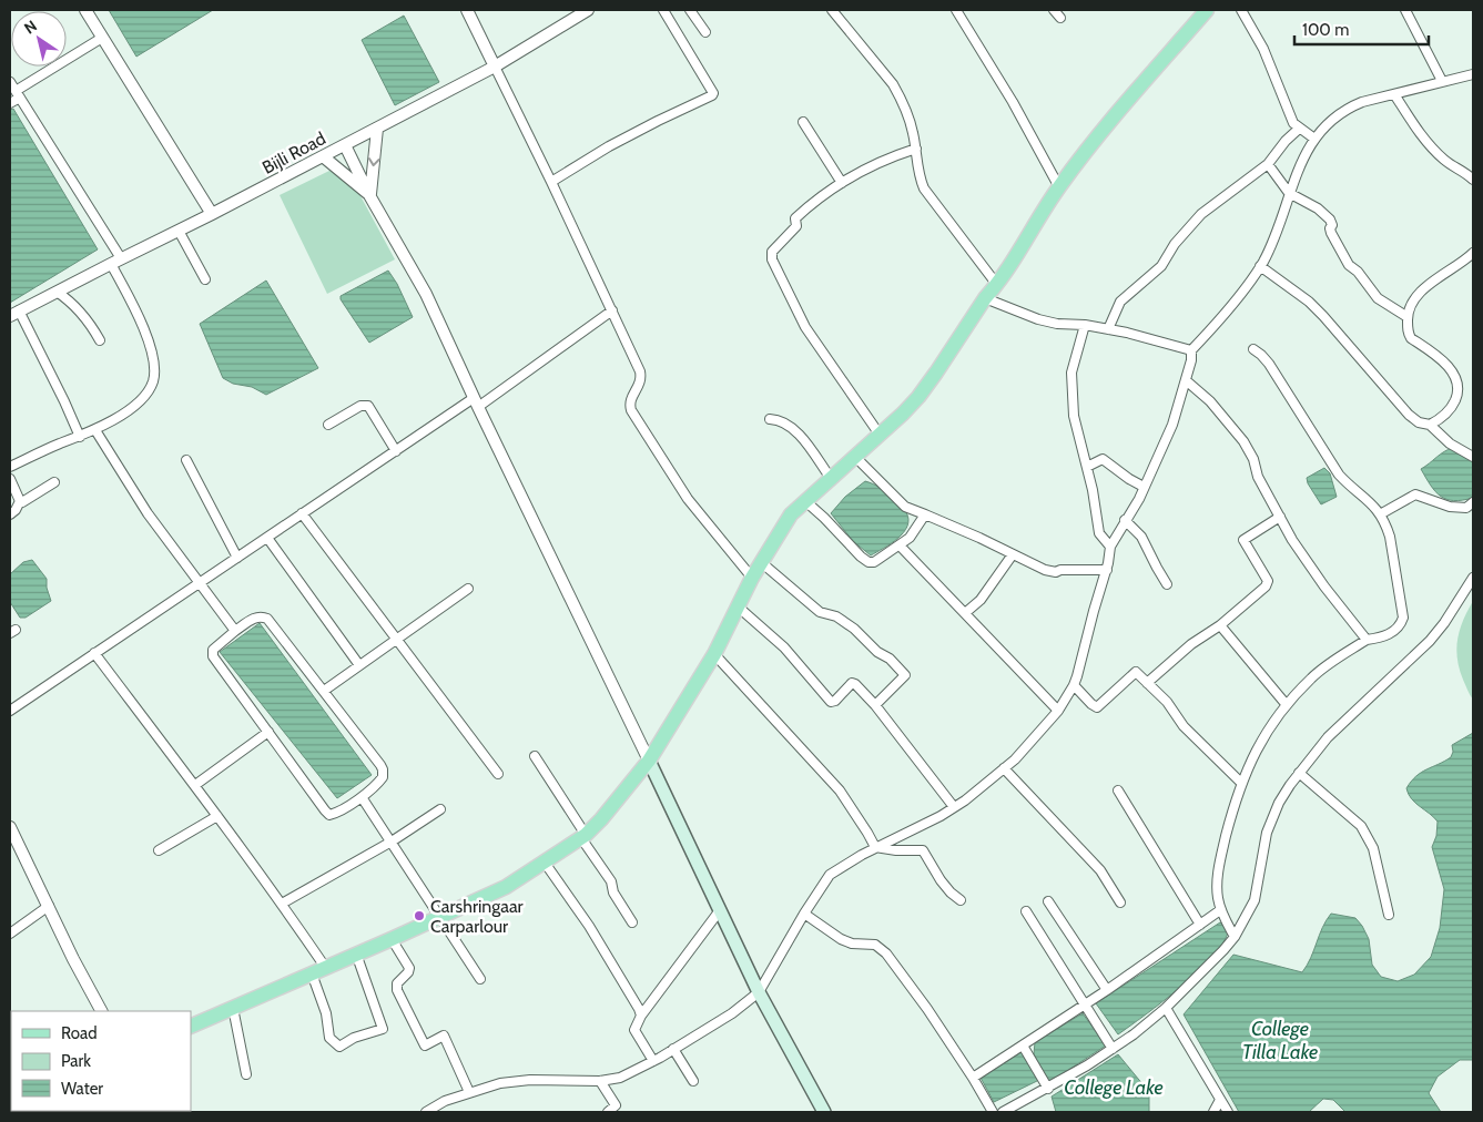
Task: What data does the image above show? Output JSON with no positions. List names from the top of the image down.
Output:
{
  "streets": {
    "street": ["Bijli Road"]
  },
  "water": ["College Tilla Lake", "College Lake"],
  "places": ["Carshringaar Carparlour"],
  "legend": ["Road", "Park", "Water"],
  "scale_bar": "100 m",
  "north": "top left"
}
